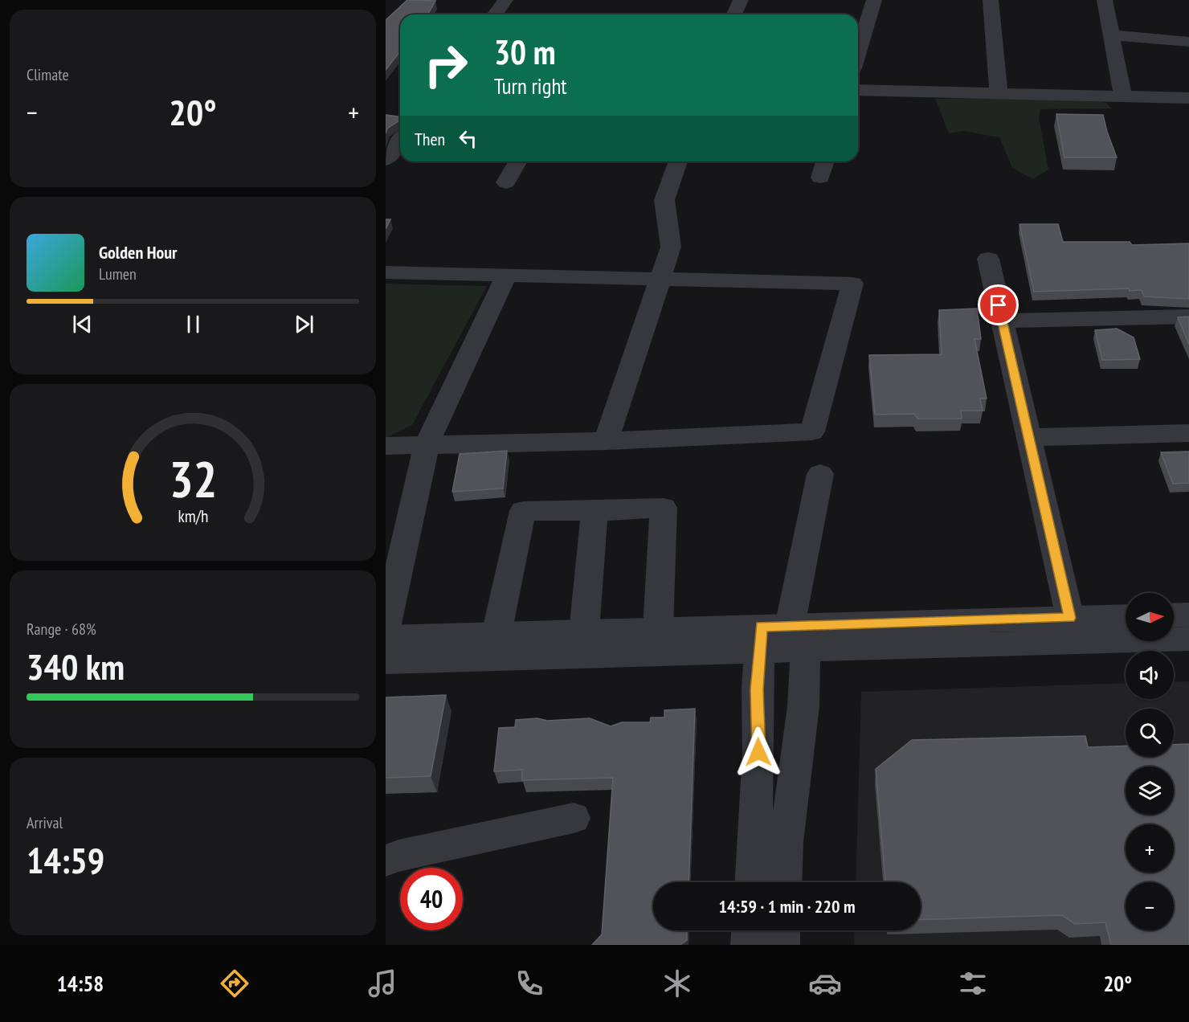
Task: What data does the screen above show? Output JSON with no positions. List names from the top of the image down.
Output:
{
  "north": "right",
  "page": {
    "tile": [
      "Climate",
      ["Range · 68%", "340 km"],
      ["Arrival", "14:59"]
    ],
    "turn": ["30 m", "Turn right"],
    "heat": ["−", "20°", "+"],
    "then": "Then",
    "song": ["Golden Hour", "Lumen"],
    "map_buttons": ["+", "−"],
    "limit": "40",
    "trip": "14:59 · 1 min · 220 m",
    "tabs": ["14:58", "20°"],
    "gauge": ["32", "km/h"]
  }
}
